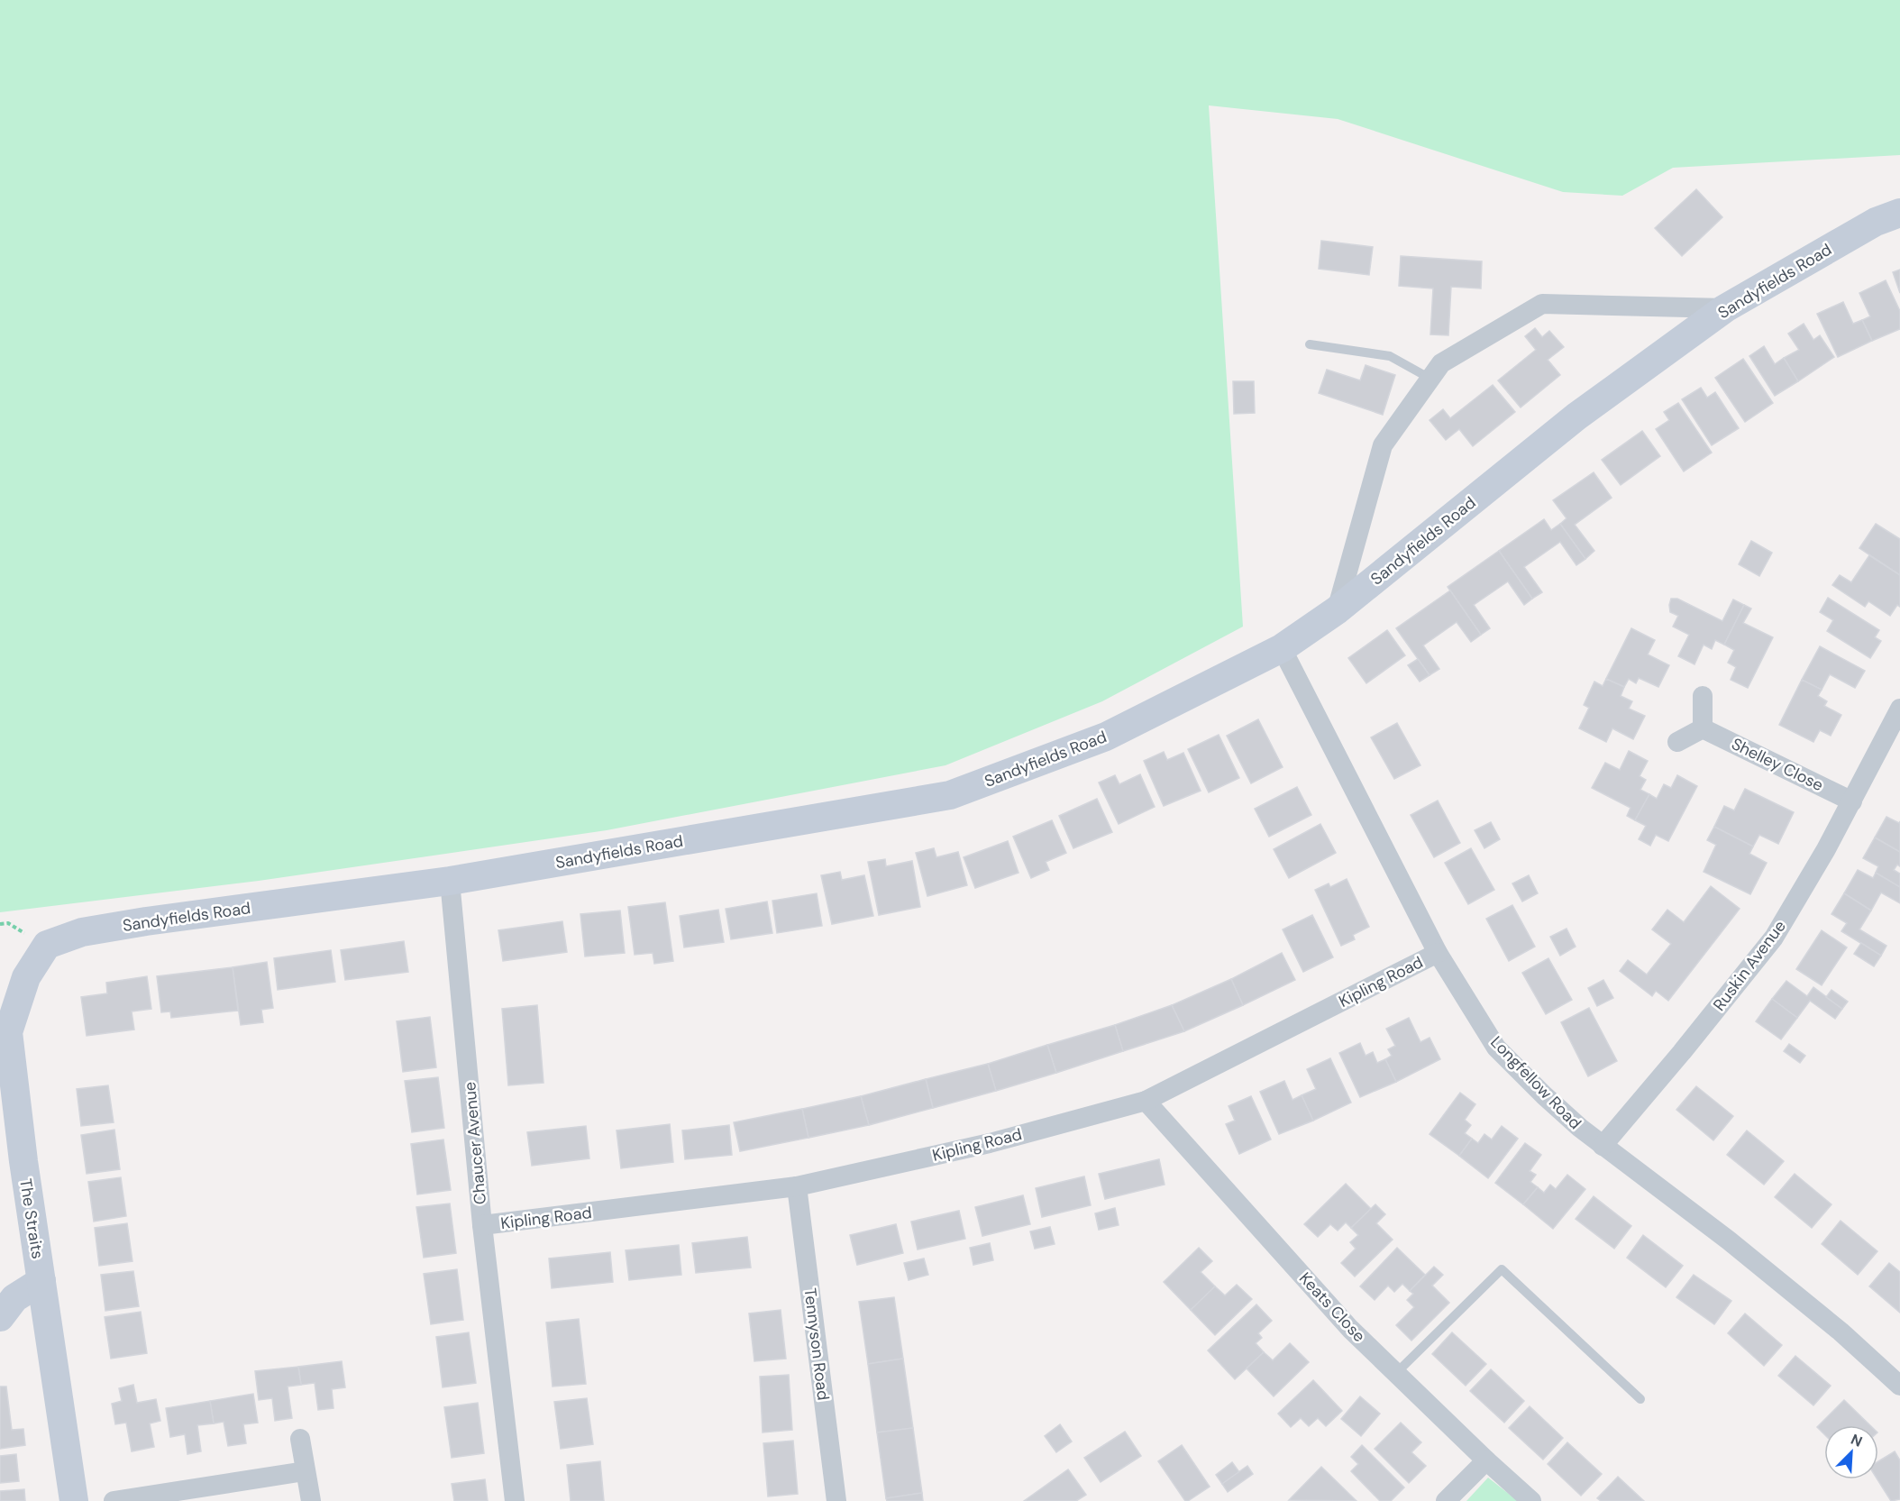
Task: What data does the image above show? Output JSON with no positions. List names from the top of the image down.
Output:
{
  "streets": {
    "street": [
      "Sandyfields Road",
      "Shelley Close",
      "Ruskin Avenue",
      "Kipling Road",
      "Longfellow Road",
      "Chaucer Avenue",
      "The Straits",
      "Keats Close",
      "Tennyson Road"
    ]
  },
  "crossings": [
    ["Sandyfields Road", "Longfellow Road"],
    ["Sandyfields Road", "Chaucer Avenue"],
    ["Sandyfields Road", "The Straits"],
    ["Shelley Close", "Ruskin Avenue"],
    ["Ruskin Avenue", "Longfellow Road"],
    ["Kipling Road", "Longfellow Road"],
    ["Kipling Road", "Chaucer Avenue"],
    ["Kipling Road", "Keats Close"],
    ["Kipling Road", "Tennyson Road"]
  ],
  "north": "top right"
}
